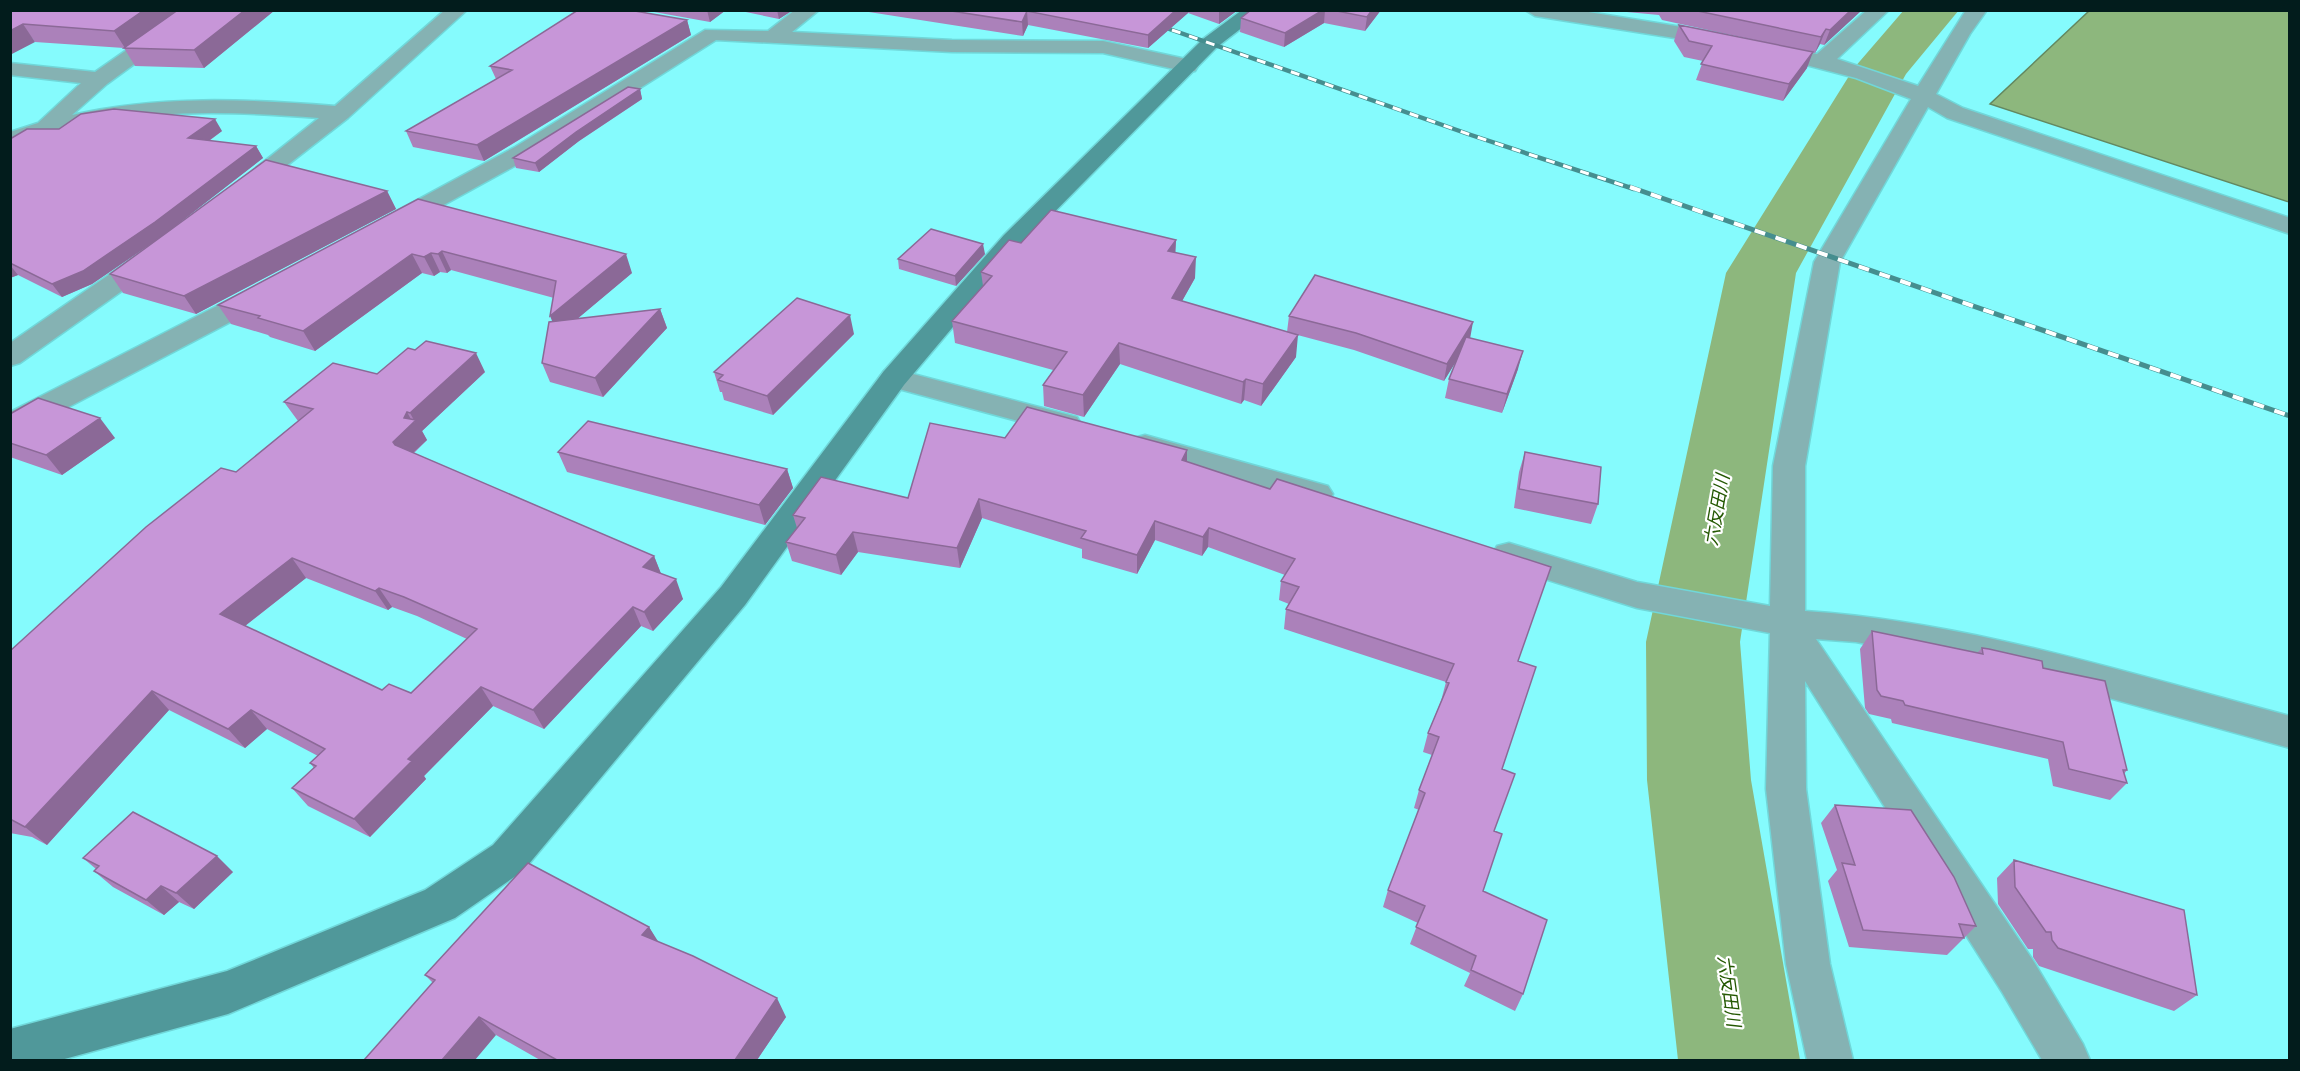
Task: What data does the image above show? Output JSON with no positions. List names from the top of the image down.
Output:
{
  "water": ["六反田川"]
}
